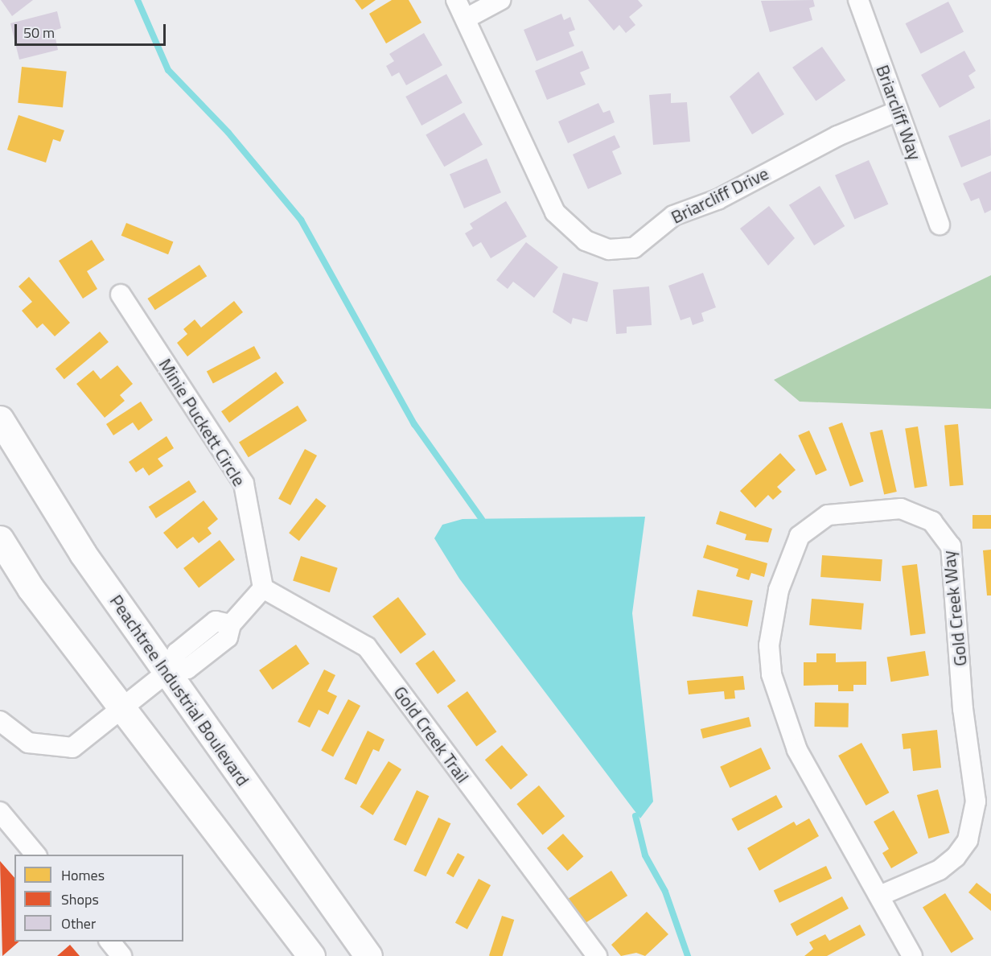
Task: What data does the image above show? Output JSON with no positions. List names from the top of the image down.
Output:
{
  "streets": {
    "main road": ["Peachtree Industrial Boulevard"],
    "street": [
      "Briarcliff Way",
      "Briarcliff Drive",
      "Minie Puckett Circle",
      "Gold Creek Way",
      "Gold Creek Trail"
    ]
  },
  "crossings": [
    ["Briarcliff Way", "Briarcliff Drive"],
    ["Minie Puckett Circle", "Gold Creek Trail"]
  ],
  "legend": ["Homes", "Shops", "Other"],
  "scale_bar": "50 m"
}
